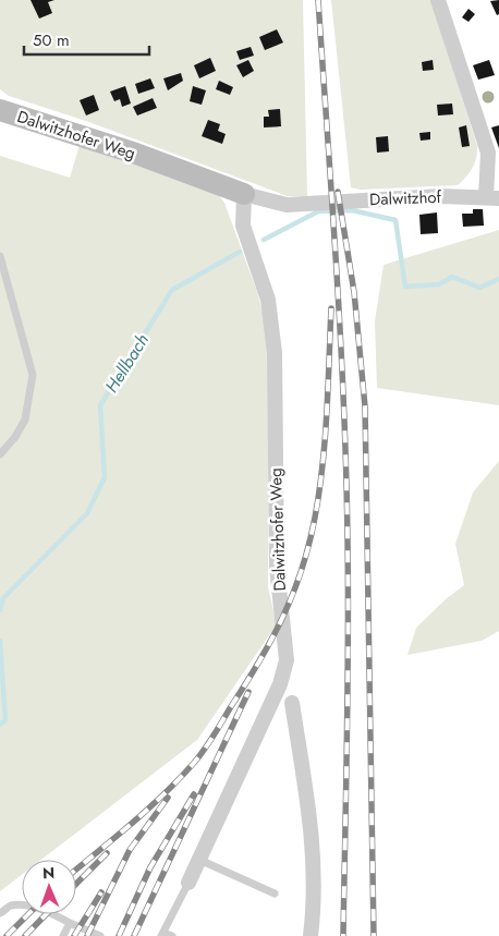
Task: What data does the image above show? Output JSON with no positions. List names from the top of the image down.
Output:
{
  "streets": {
    "street": ["Dalwitzhofer Weg", "Dalwitzhof"]
  },
  "crossings": [
    ["Dalwitzhofer Weg", "Dalwitzhof"]
  ],
  "water": ["Hellbach"],
  "scale_bar": "50 m",
  "north": "top"
}
